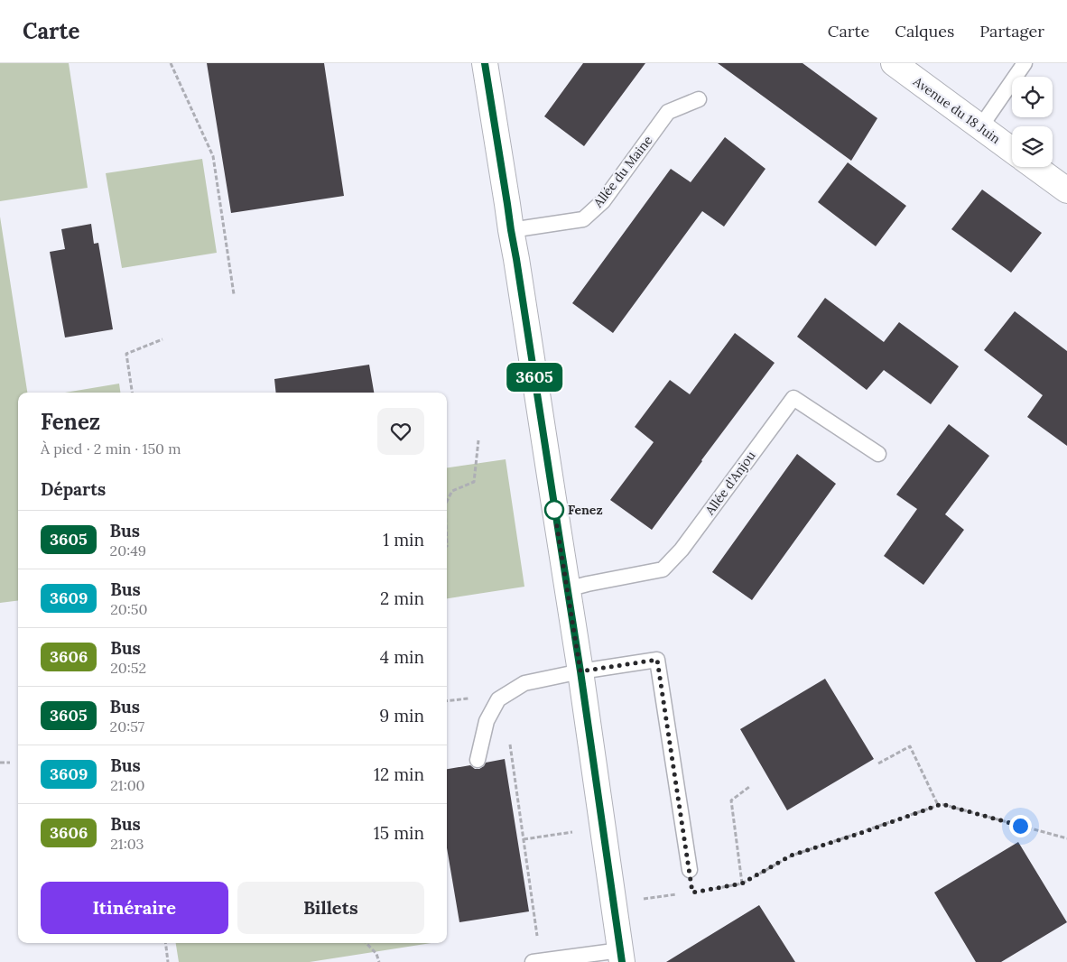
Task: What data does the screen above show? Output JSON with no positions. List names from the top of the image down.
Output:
{
  "streets": {
    "street": ["Avenue du 18 Juin"],
    "lane": ["Allée du Maine", "Allée d'Anjou"]
  },
  "places": ["Fenez"],
  "lines": ["bus line 3605"],
  "page": {
    "header": "Carte",
    "nav": ["Carte", "Calques", "Partager"],
    "on_map": "3605",
    "heading": [
      ["Fenez", "À pied · 2 min · 150 m"],
      "Départs"
    ],
    "list": [
      {
        "mark": "3605",
        "name": "Bus",
        "note": "20:49",
        "value": "1 min"
      },
      {
        "mark": "3609",
        "name": "Bus",
        "note": "20:50",
        "value": "2 min"
      },
      {
        "mark": "3606",
        "name": "Bus",
        "note": "20:52",
        "value": "4 min"
      },
      {
        "mark": "3605",
        "name": "Bus",
        "note": "20:57",
        "value": "9 min"
      },
      {
        "mark": "3609",
        "name": "Bus",
        "note": "21:00",
        "value": "12 min"
      },
      {
        "mark": "3606",
        "name": "Bus",
        "note": "21:03",
        "value": "15 min"
      }
    ],
    "buttons": ["Itinéraire", "Billets"]
  }
}
